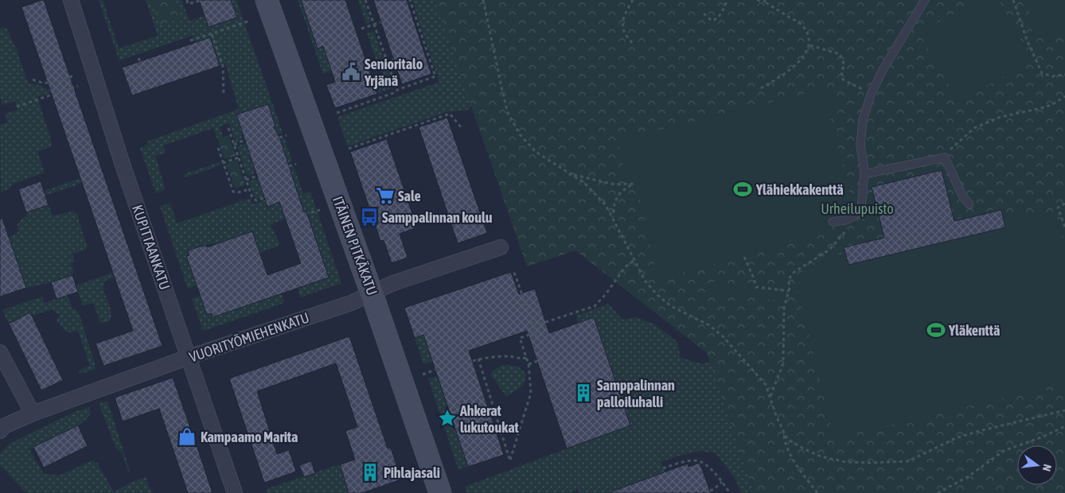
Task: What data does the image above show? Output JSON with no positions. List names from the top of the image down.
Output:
{
  "streets": {
    "main road": ["ITÄINEN PITKÄKATU"],
    "street": ["KUPITTAANKATU", "VUORITYÖMIEHENKATU"]
  },
  "crossings": [
    ["ITÄINEN PITKÄKATU", "VUORITYÖMIEHENKATU"],
    ["KUPITTAANKATU", "VUORITYÖMIEHENKATU"]
  ],
  "parks": ["Urheilupuisto"],
  "places": {
    "public building": ["Senioritalo Yrjänä"],
    "sports": ["Ylähiekkakenttä", "Yläkenttä"],
    "supermarket": ["Sale"],
    "bus stop": ["Samppalinnan koulu"],
    "building": ["Samppalinnan palloiluhalli", "Pihlajasali"],
    "place": ["Ahkerat lukutoukat"],
    "shop": ["Kampaamo Marita"]
  },
  "north": "right"
}
